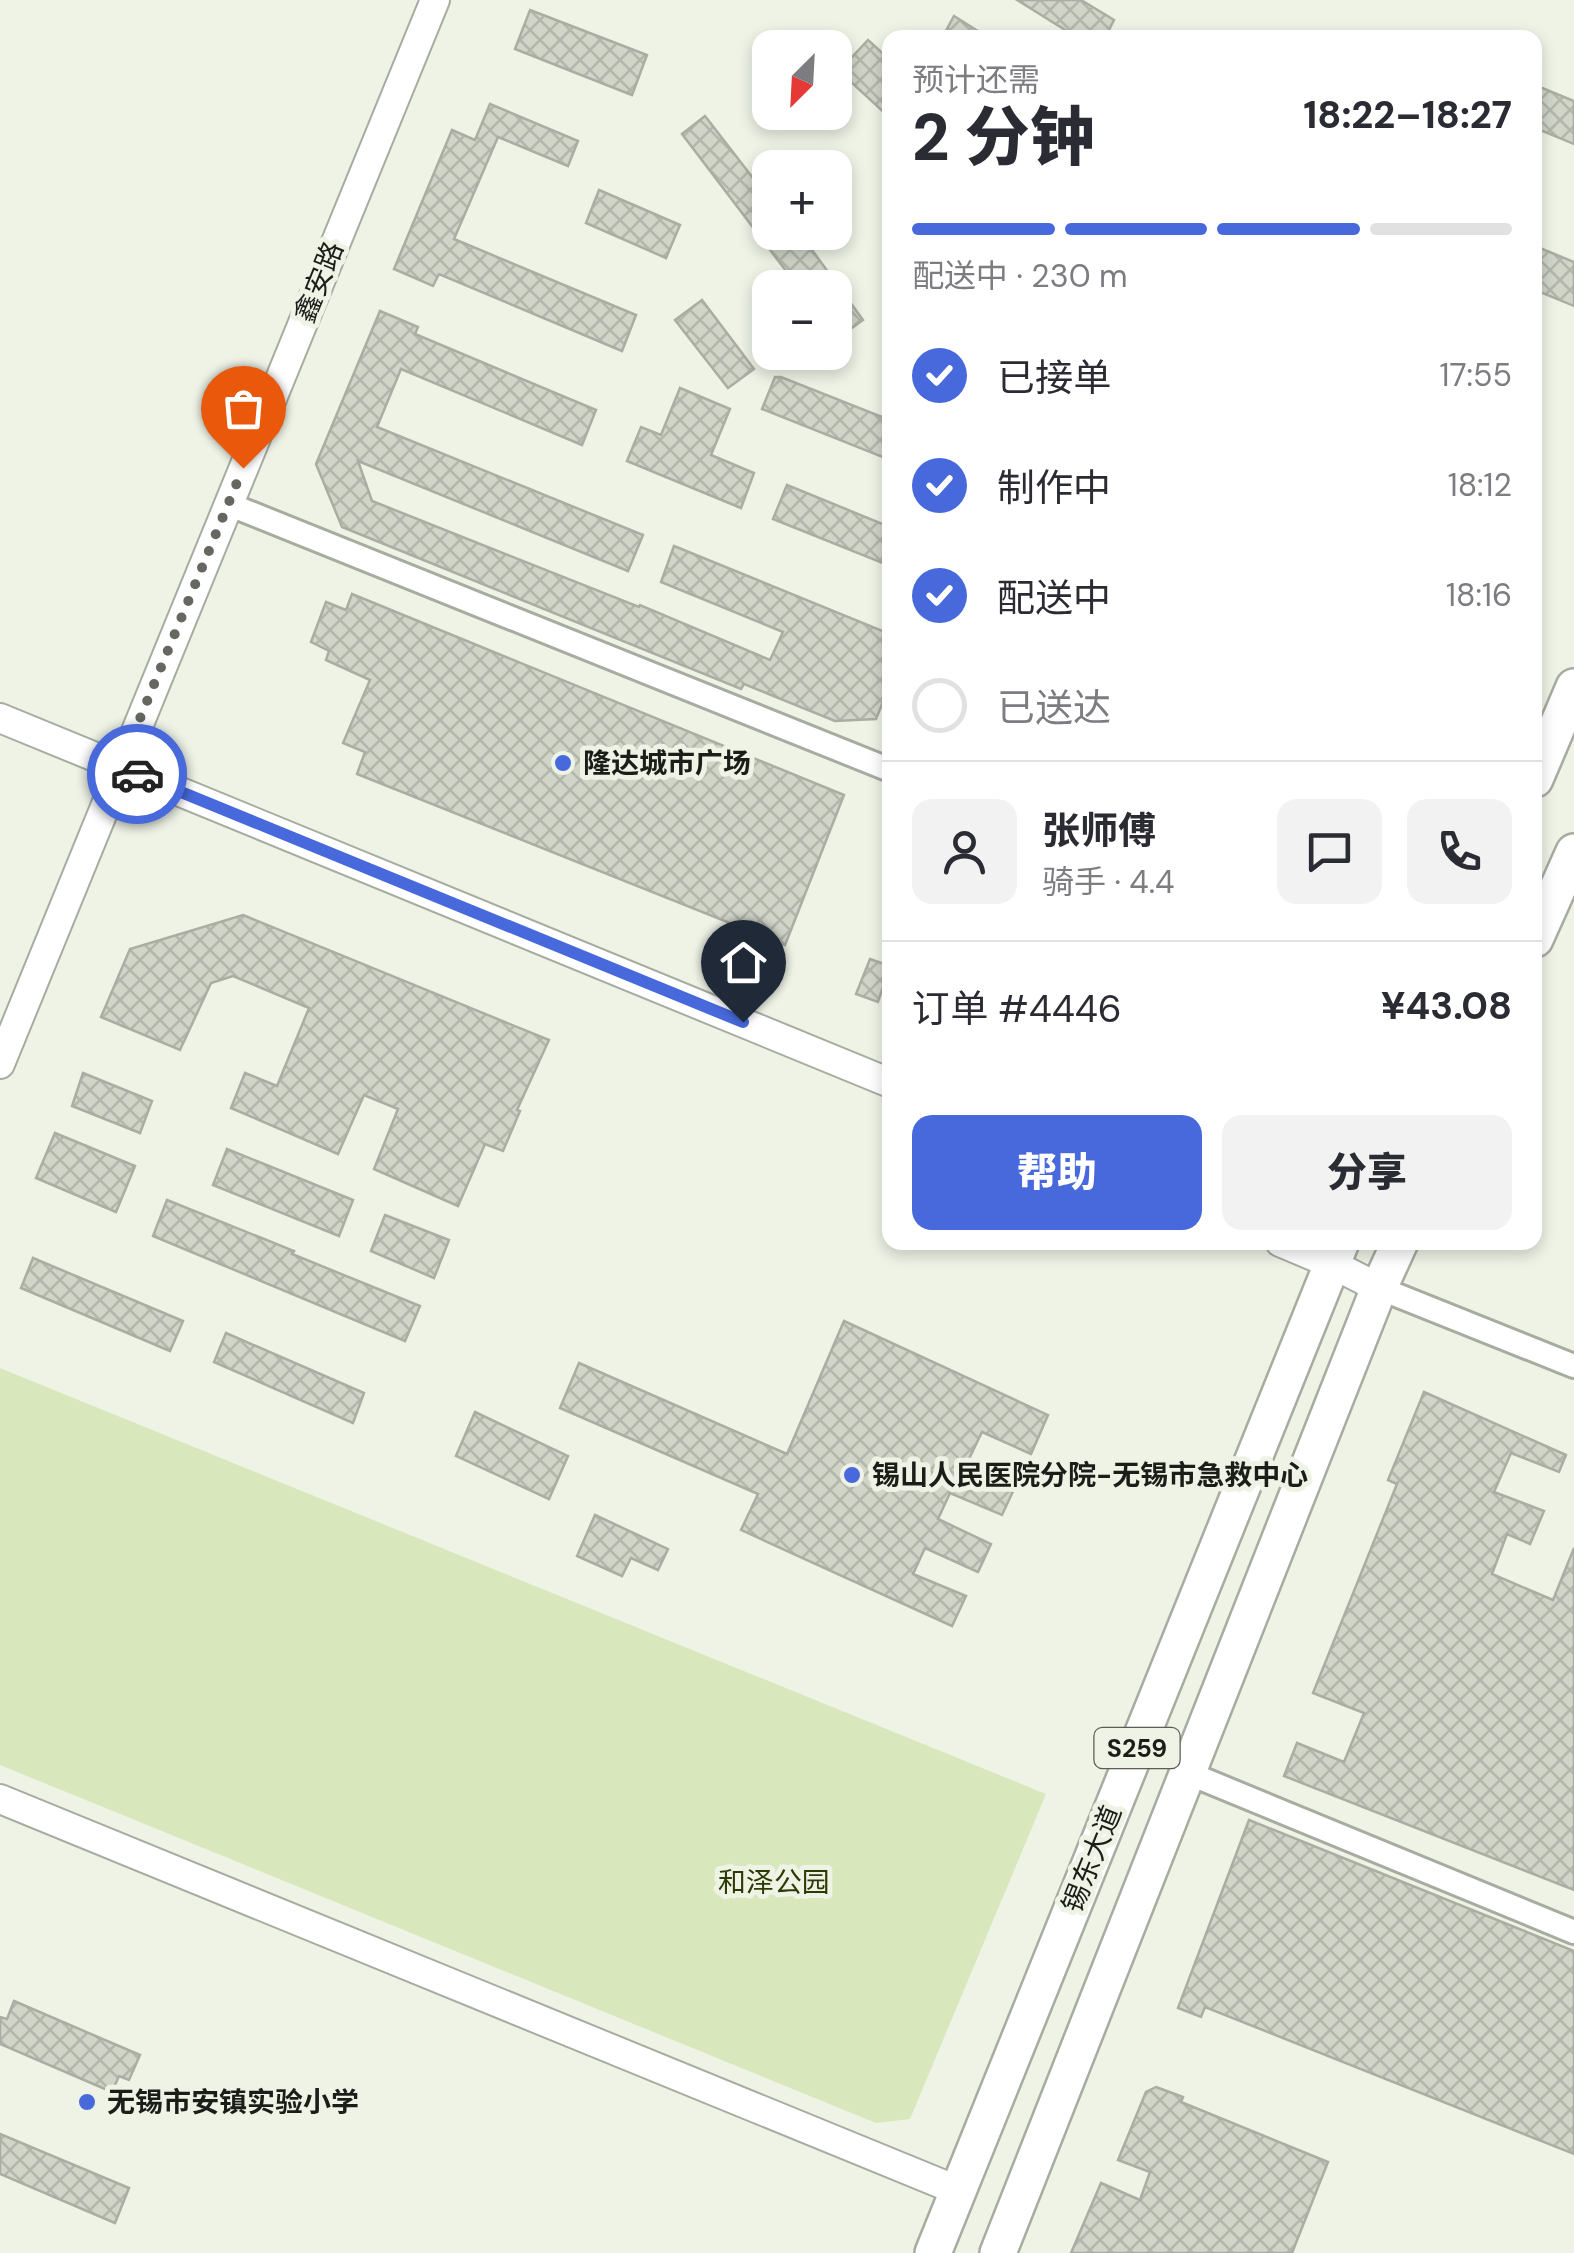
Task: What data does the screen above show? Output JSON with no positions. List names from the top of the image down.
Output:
{
  "streets": {
    "main road": ["S259", "锡东大道"],
    "street": ["鑫安路"]
  },
  "parks": ["和泽公园"],
  "places": ["隆达城市广场", "锡山人民医院分院-无锡市急救中心", "无锡市安镇实验小学"],
  "north": "bottom left",
  "page": {
    "map_buttons": ["+", "−"],
    "heading": ["2 分钟", "预计还需", "18:22–18:27"],
    "panel": [
      "张师傅",
      "骑手 · 4.4",
      "订单 #4446",
      "¥43.08"
    ],
    "bar": "配送中 · 230 m",
    "list": [
      ["已接单", "17:55"],
      ["制作中", "18:12"],
      ["配送中", "18:16"],
      "已送达"
    ],
    "buttons": ["帮助", "分享"]
  }
}
